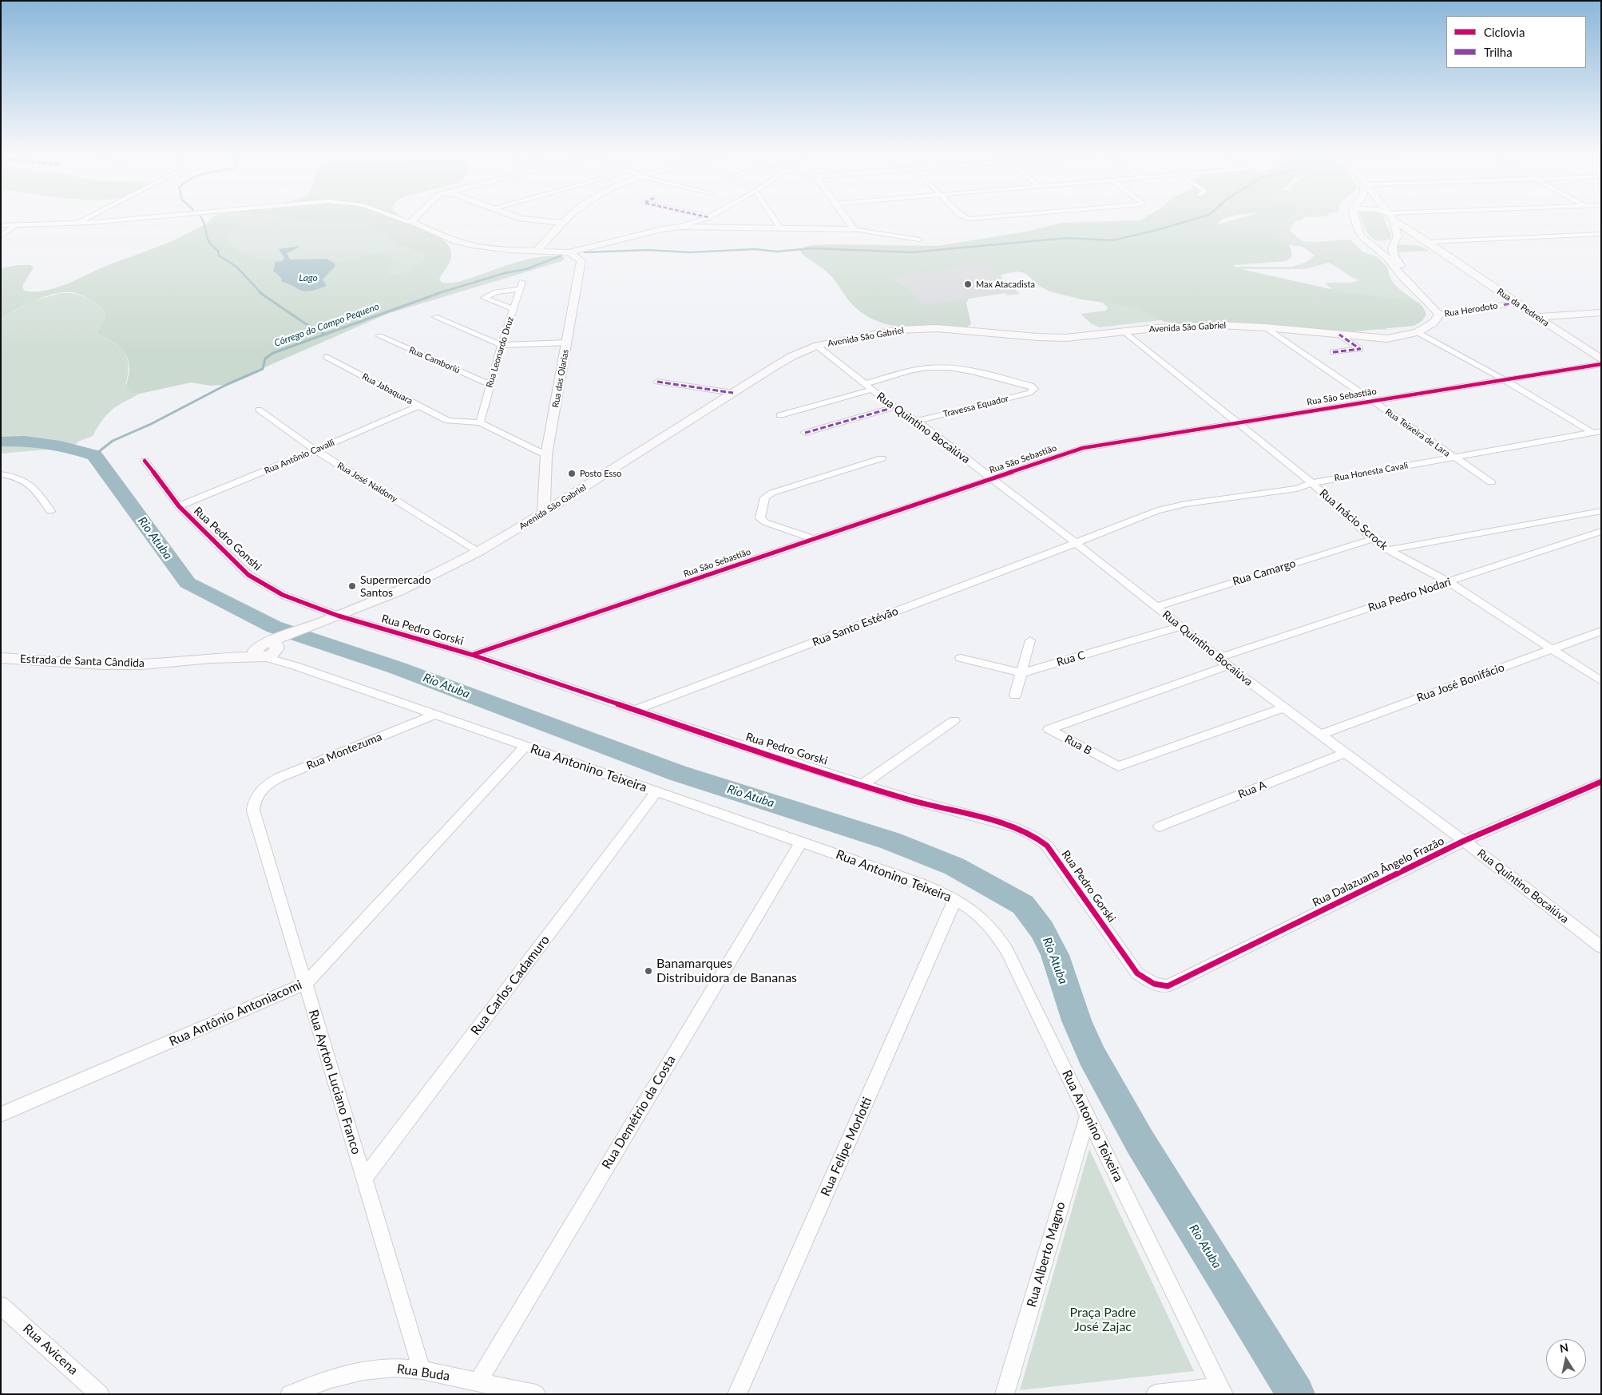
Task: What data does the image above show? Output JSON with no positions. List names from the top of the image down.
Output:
{
  "streets": {
    "main road": [
      "Rua da Pedreira",
      "Avenida São Gabriel",
      "Rua das Olarias",
      "Estrada de Santa Cândida"
    ],
    "street": [
      "Rua Herodoto",
      "Rua Leonardo Druz",
      "Rua Camboriú",
      "Rua Jabaquara",
      "Rua São Sebastião",
      "Travessa Equador",
      "Rua Quintino Bocaiúva",
      "Rua Teixeira de Lara",
      "Rua Antônio Cavalli",
      "Rua Honesta Cavali",
      "Rua José Naldony",
      "Rua Inácio Scrock",
      "Rua Pedro Gonshi",
      "Rua Camargo",
      "Rua Pedro Nodari",
      "Rua Santo Estévão",
      "Rua Pedro Gorski",
      "Rua C",
      "Rua José Bonifácio",
      "Rua B",
      "Rua Montezuma",
      "Rua Antonino Teixeira",
      "Rua A",
      "Rua Dalazuana Ângelo Frazão",
      "Rua Carlos Cadamuro",
      "Rua Antônio Antoniacomi",
      "Rua Ayrton Luciano Franco",
      "Rua Demétrio da Costa",
      "Rua Felipe Morlotti",
      "Rua Alberto Magno",
      "Rua Avicena",
      "Rua Buda"
    ]
  },
  "crossings": [
    ["Rua Herodoto", "Avenida São Gabriel"],
    ["Avenida São Gabriel", "Rua das Olarias"],
    ["Avenida São Gabriel", "Rua Quintino Bocaiúva"],
    ["Avenida São Gabriel", "Rua Teixeira de Lara"],
    ["Avenida São Gabriel", "Rua José Naldony"],
    ["Avenida São Gabriel", "Rua Inácio Scrock"],
    ["Avenida São Gabriel", "Rua Pedro Gonshi"],
    ["Avenida São Gabriel", "Rua Pedro Gorski"],
    ["Avenida São Gabriel", "Estrada de Santa Cândida"],
    ["Avenida São Gabriel", "Rua Antonino Teixeira"],
    ["Rua Leonardo Druz", "Rua Camboriú"],
    ["Rua Leonardo Druz", "Rua Jabaquara"],
    ["Rua Jabaquara", "Rua Antônio Cavalli"],
    ["Rua São Sebastião", "Rua Quintino Bocaiúva"],
    ["Rua São Sebastião", "Rua Teixeira de Lara"],
    ["Rua São Sebastião", "Rua Inácio Scrock"],
    ["Rua São Sebastião", "Rua Pedro Gorski"],
    ["Travessa Equador", "Rua Quintino Bocaiúva"],
    ["Rua Quintino Bocaiúva", "Rua Honesta Cavali"],
    ["Rua Quintino Bocaiúva", "Rua Camargo"],
    ["Rua Quintino Bocaiúva", "Rua Pedro Nodari"],
    ["Rua Quintino Bocaiúva", "Rua Santo Estévão"],
    ["Rua Quintino Bocaiúva", "Rua C"],
    ["Rua Quintino Bocaiúva", "Rua José Bonifácio"],
    ["Rua Quintino Bocaiúva", "Rua B"],
    ["Rua Quintino Bocaiúva", "Rua A"],
    ["Rua Quintino Bocaiúva", "Rua Dalazuana Ângelo Frazão"],
    ["Rua Teixeira de Lara", "Rua Honesta Cavali"],
    ["Rua Antônio Cavalli", "Rua José Naldony"],
    ["Rua Antônio Cavalli", "Rua Pedro Gonshi"],
    ["Rua Honesta Cavali", "Rua Inácio Scrock"],
    ["Rua Honesta Cavali", "Rua Santo Estévão"],
    ["Rua Inácio Scrock", "Rua Camargo"],
    ["Rua Inácio Scrock", "Rua Pedro Nodari"],
    ["Rua Inácio Scrock", "Rua José Bonifácio"],
    ["Rua Pedro Gonshi", "Rua Pedro Gorski"],
    ["Rua Santo Estévão", "Rua Pedro Gorski"],
    ["Rua Pedro Gorski", "Rua Dalazuana Ângelo Frazão"],
    ["Estrada de Santa Cândida", "Rua Antonino Teixeira"],
    ["Rua Montezuma", "Rua Antonino Teixeira"],
    ["Rua Montezuma", "Rua Ayrton Luciano Franco"],
    ["Rua Antonino Teixeira", "Rua Carlos Cadamuro"],
    ["Rua Antonino Teixeira", "Rua Antônio Antoniacomi"],
    ["Rua Antonino Teixeira", "Rua Demétrio da Costa"],
    ["Rua Antonino Teixeira", "Rua Felipe Morlotti"],
    ["Rua Antonino Teixeira", "Rua Alberto Magno"],
    ["Rua Carlos Cadamuro", "Rua Ayrton Luciano Franco"],
    ["Rua Antônio Antoniacomi", "Rua Ayrton Luciano Franco"],
    ["Rua Ayrton Luciano Franco", "Rua Buda"],
    ["Rua Demétrio da Costa", "Rua Buda"]
  ],
  "water": ["Lago", "Córrego do Campo Pequeno", "Rio Atuba"],
  "parks": ["Praça Padre José Zajac"],
  "places": [
    "Max Atacadista",
    "Posto Esso",
    "Supermercado Santos",
    "Banamarques Distribuidora de Bananas"
  ],
  "legend": ["Ciclovia", "Trilha"],
  "north": "top"
}
